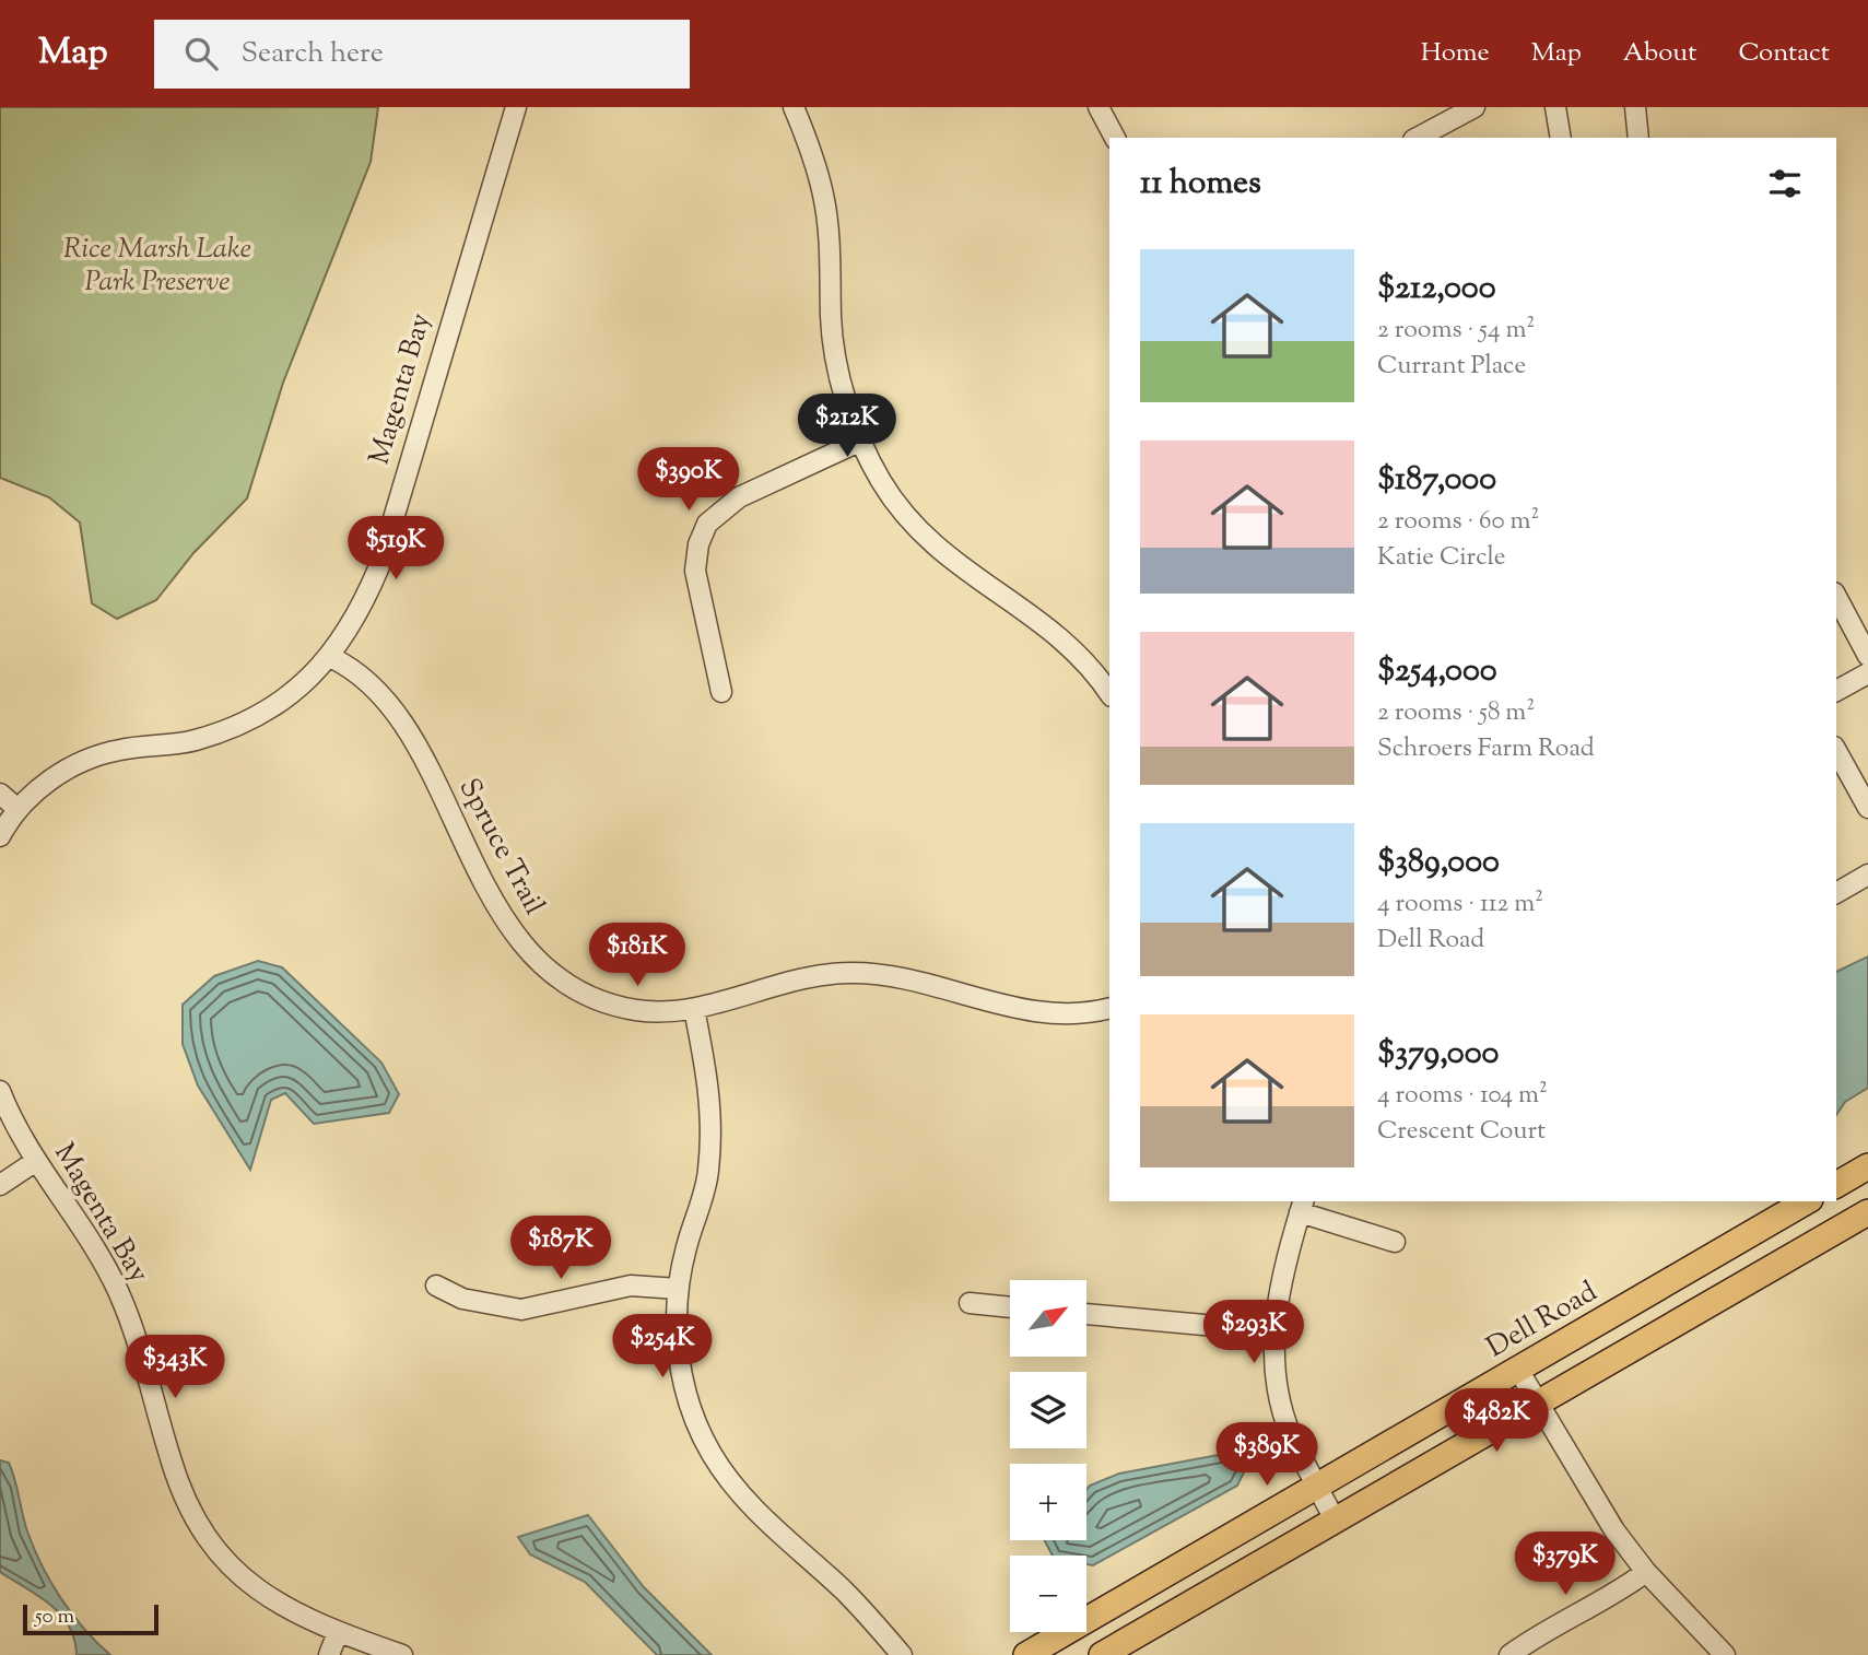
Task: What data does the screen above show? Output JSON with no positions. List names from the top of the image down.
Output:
{
  "streets": {
    "main road": ["Dell Road"],
    "street": ["Magenta Bay", "Spruce Trail"]
  },
  "crossings": [
    ["Magenta Bay", "Spruce Trail"]
  ],
  "parks": ["Rice Marsh Lake Park Preserve"],
  "scale_bar": "50 m",
  "north": "top right",
  "page": {
    "header": "Map",
    "search": "Search here",
    "nav": [
      "Home",
      "Map",
      "About",
      "Contact"
    ],
    "heading": "11 homes",
    "list": [
      {
        "name": "$212,000",
        "note": "2 rooms · 54 m² · Currant Place"
      },
      {
        "name": "$187,000",
        "note": "2 rooms · 60 m² · Katie Circle"
      },
      {
        "name": "$254,000",
        "note": "2 rooms · 58 m² · Schroers Farm Road"
      },
      {
        "name": "$389,000",
        "note": "4 rooms · 112 m² · Dell Road"
      },
      {
        "name": "$379,000",
        "note": "4 rooms · 104 m² · Crescent Court"
      }
    ],
    "price": [
      "$212K",
      "$390K",
      "$519K",
      "$181K",
      "$187K",
      "$293K",
      "$254K",
      "$343K",
      "$482K",
      "$389K",
      "$379K"
    ],
    "map_buttons": ["+", "−"],
    "scale": "50 m"
  }
}
